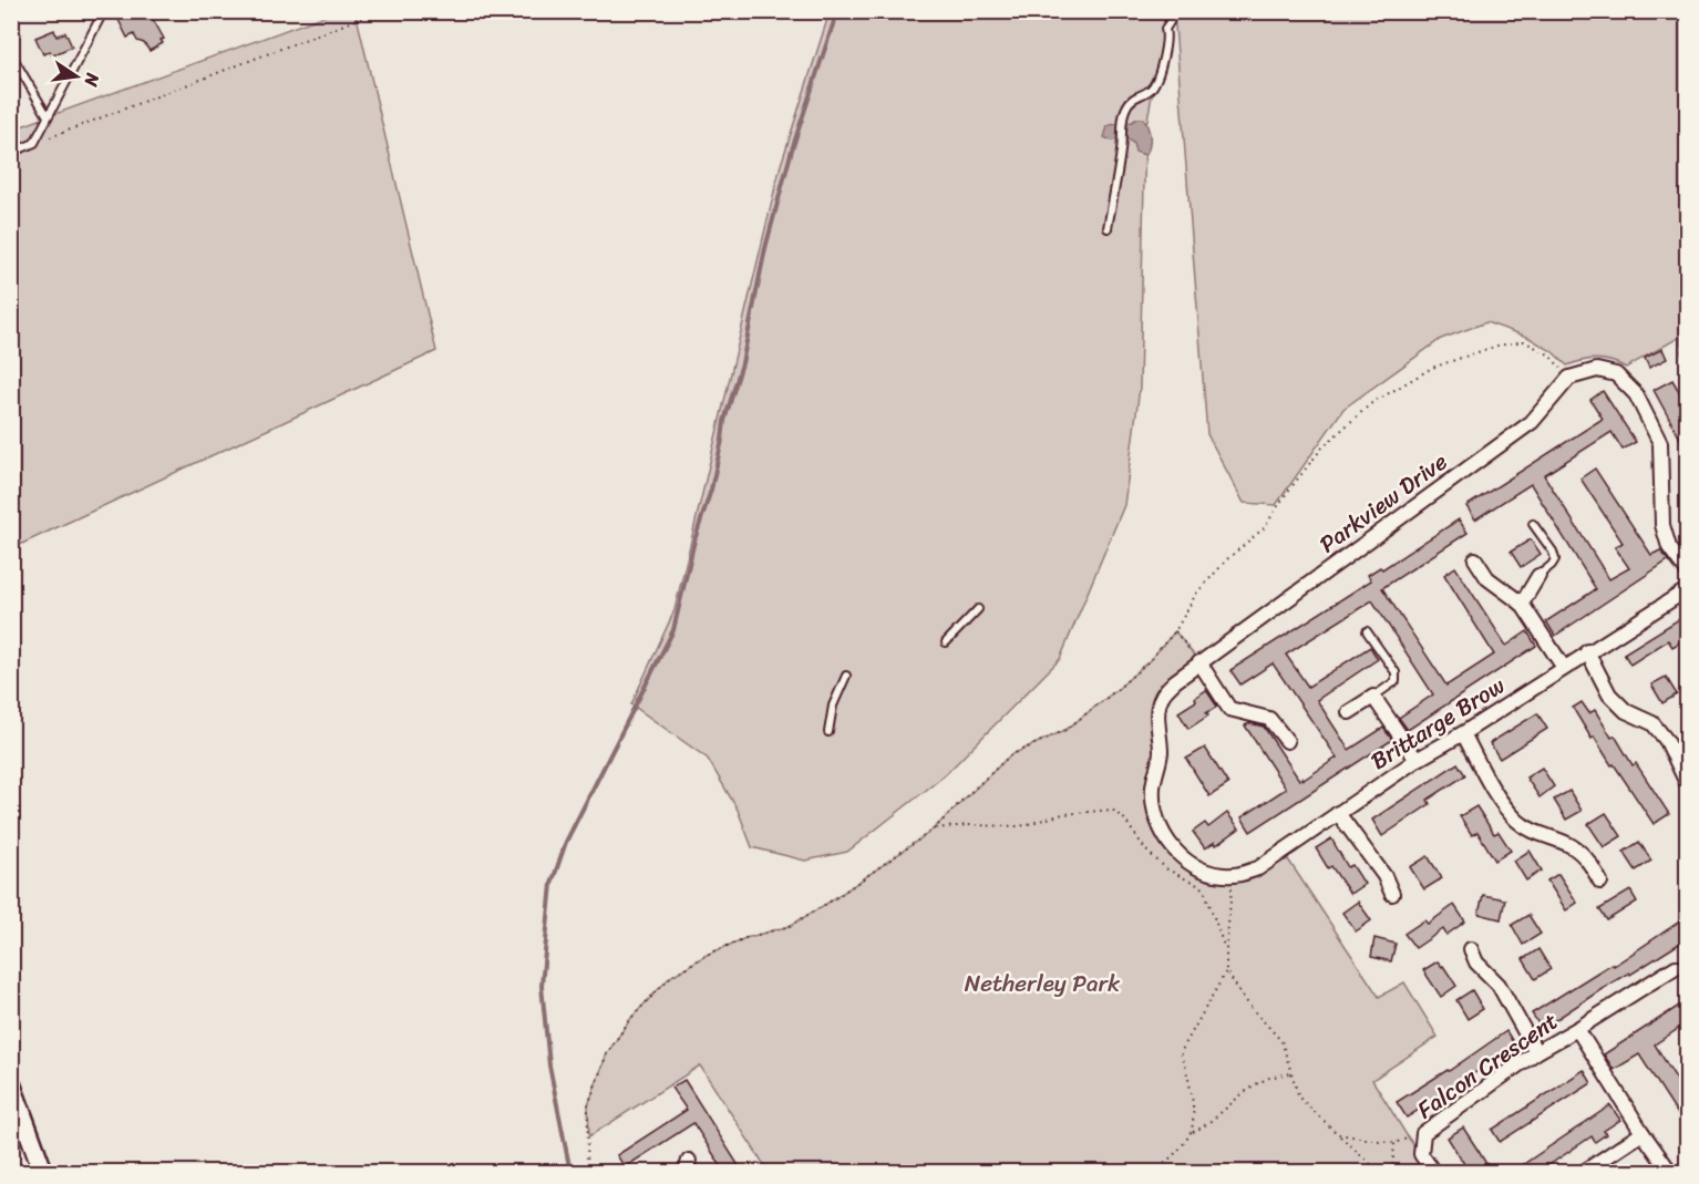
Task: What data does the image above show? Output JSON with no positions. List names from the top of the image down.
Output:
{
  "streets": {
    "street": ["Parkview Drive", "Brittarge Brow", "Falcon Crescent"]
  },
  "crossings": [
    ["Parkview Drive", "Brittarge Brow"]
  ],
  "parks": ["Netherley Park"],
  "north": "right"
}
